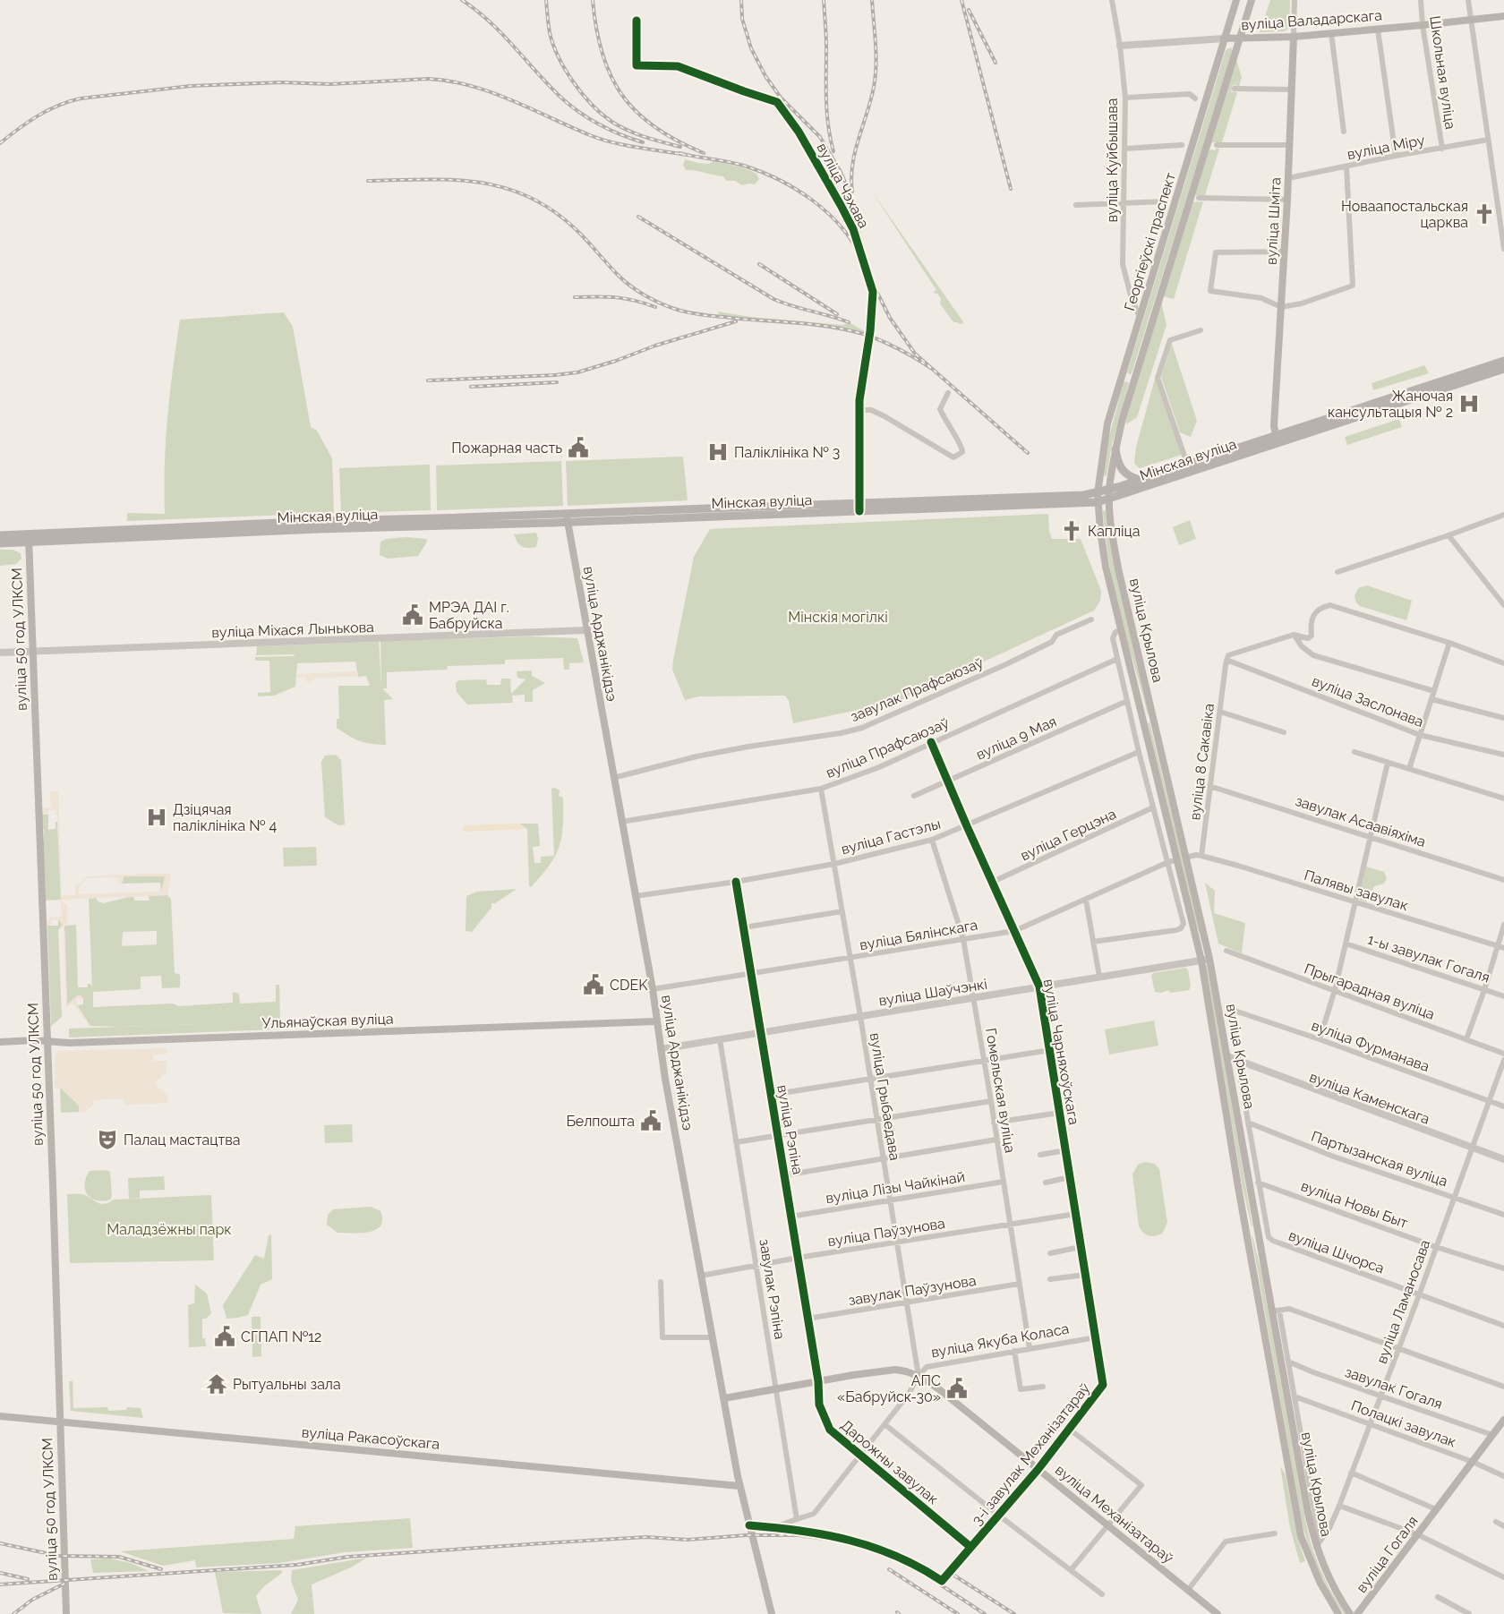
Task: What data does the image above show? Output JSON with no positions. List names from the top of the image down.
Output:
{
  "streets": {
    "main road": [
      "вуліца Валадарскага",
      "вуліца Шміта",
      "Георгіеўскі праспект",
      "Мінская вуліца",
      "вуліца Крылова",
      "вуліца Арджанікідзэ",
      "вуліца 50 год УЛКСМ",
      "Ульянаўская вуліца",
      "вуліца Якуба Коласа",
      "вуліца Ракасоўскага",
      "вуліца Механізатараў",
      "вуліца Гогаля"
    ],
    "street": [
      "Школьная вуліца",
      "вуліца Міру",
      "вуліца Куйбышава",
      "вуліца Чэхава",
      "вуліца Міхася Лынькова",
      "завулак Прафсаюзаў",
      "вуліца Заслонава",
      "вуліца 9 Мая",
      "вуліца Прафсаюзаў",
      "вуліца 8 Сакавіка",
      "завулак Асаавіяхіма",
      "вуліца Герцэна",
      "вуліца Гастэлы",
      "Палявы завулак",
      "вуліца Бялінскага",
      "1-ы завулак Гогаля",
      "Прыгарадная вуліца",
      "вуліца Шаўчэнкі",
      "вуліца Фурманава",
      "вуліца Чарняхоўскага",
      "Гомельская вуліца",
      "вуліца Грыбаедава",
      "вуліца Каменскага",
      "вуліца Рэпіна",
      "Партызанская вуліца",
      "вуліца Лізы Чайкінай",
      "вуліца Новы Быт",
      "вуліца Паўзунова",
      "вуліца Шчорса",
      "завулак Рэпіна",
      "завулак Паўзунова",
      "вуліца Ламаносава",
      "завулак Гогаля",
      "Полацкі завулак",
      "3-і завулак Механізатараў",
      "Дарожны завулак"
    ]
  },
  "crossings": [
    ["вуліца Валадарскага", "Школьная вуліца"],
    ["вуліца Валадарскага", "вуліца Куйбышава"],
    ["вуліца Валадарскага", "вуліца Шміта"],
    ["вуліца Валадарскага", "Георгіеўскі праспект"],
    ["Школьная вуліца", "вуліца Міру"],
    ["вуліца Міру", "вуліца Шміта"],
    ["вуліца Куйбышава", "Георгіеўскі праспект"],
    ["вуліца Чэхава", "Мінская вуліца"],
    ["вуліца Шміта", "Мінская вуліца"],
    ["Георгіеўскі праспект", "Мінская вуліца"],
    ["Георгіеўскі праспект", "вуліца Крылова"],
    ["Мінская вуліца", "вуліца Крылова"],
    ["Мінская вуліца", "вуліца Арджанікідзэ"],
    ["Мінская вуліца", "вуліца 50 год УЛКСМ"],
    ["вуліца Міхася Лынькова", "вуліца Арджанікідзэ"],
    ["вуліца Міхася Лынькова", "вуліца 50 год УЛКСМ"],
    ["вуліца Крылова", "вуліца Бялінскага"],
    ["вуліца Крылова", "вуліца Шаўчэнкі"],
    ["вуліца Крылова", "вуліца Каменскага"],
    ["вуліца Крылова", "вуліца Ламаносава"],
    ["вуліца Арджанікідзэ", "завулак Прафсаюзаў"],
    ["вуліца Арджанікідзэ", "вуліца Прафсаюзаў"],
    ["вуліца Арджанікідзэ", "вуліца Гастэлы"],
    ["вуліца Арджанікідзэ", "вуліца Бялінскага"],
    ["вуліца Арджанікідзэ", "вуліца Шаўчэнкі"],
    ["вуліца Арджанікідзэ", "Ульянаўская вуліца"],
    ["вуліца Арджанікідзэ", "вуліца Паўзунова"],
    ["вуліца Арджанікідзэ", "вуліца Якуба Коласа"],
    ["вуліца Арджанікідзэ", "вуліца Ракасоўскага"],
    ["вуліца Арджанікідзэ", "3-і завулак Механізатараў"],
    ["вуліца 50 год УЛКСМ", "Ульянаўская вуліца"],
    ["вуліца 50 год УЛКСМ", "вуліца Ракасоўскага"],
    ["вуліца Заслонава", "вуліца 8 Сакавіка"],
    ["вуліца 9 Мая", "вуліца Чарняхоўскага"],
    ["вуліца Прафсаюзаў", "вуліца Чарняхоўскага"],
    ["вуліца Прафсаюзаў", "вуліца Грыбаедава"],
    ["вуліца 8 Сакавіка", "завулак Асаавіяхіма"],
    ["вуліца 8 Сакавіка", "Палявы завулак"],
    ["вуліца Герцэна", "вуліца Чарняхоўскага"],
    ["вуліца Гастэлы", "вуліца Чарняхоўскага"],
    ["вуліца Гастэлы", "Гомельская вуліца"],
    ["вуліца Гастэлы", "вуліца Грыбаедава"],
    ["вуліца Гастэлы", "вуліца Рэпіна"],
    ["вуліца Бялінскага", "вуліца Чарняхоўскага"],
    ["вуліца Бялінскага", "Гомельская вуліца"],
    ["вуліца Бялінскага", "вуліца Грыбаедава"],
    ["вуліца Бялінскага", "вуліца Рэпіна"],
    ["вуліца Шаўчэнкі", "вуліца Чарняхоўскага"],
    ["вуліца Шаўчэнкі", "Гомельская вуліца"],
    ["вуліца Шаўчэнкі", "вуліца Грыбаедава"],
    ["вуліца Шаўчэнкі", "вуліца Рэпіна"],
    ["вуліца Шаўчэнкі", "завулак Рэпіна"],
    ["вуліца Фурманава", "вуліца Ламаносава"],
    ["вуліца Чарняхоўскага", "вуліца Паўзунова"],
    ["вуліца Чарняхоўскага", "вуліца Якуба Коласа"],
    ["вуліца Чарняхоўскага", "3-і завулак Механізатараў"],
    ["Гомельская вуліца", "вуліца Лізы Чайкінай"],
    ["Гомельская вуліца", "вуліца Паўзунова"],
    ["Гомельская вуліца", "завулак Паўзунова"],
    ["Гомельская вуліца", "вуліца Якуба Коласа"],
    ["вуліца Грыбаедава", "вуліца Лізы Чайкінай"],
    ["вуліца Грыбаедава", "вуліца Паўзунова"],
    ["вуліца Грыбаедава", "завулак Паўзунова"],
    ["вуліца Грыбаедава", "вуліца Якуба Коласа"],
    ["вуліца Грыбаедава", "вуліца Механізатараў"],
    ["вуліца Каменскага", "вуліца Шчорса"],
    ["вуліца Каменскага", "вуліца Ламаносава"],
    ["вуліца Рэпіна", "вуліца Лізы Чайкінай"],
    ["вуліца Рэпіна", "вуліца Паўзунова"],
    ["вуліца Рэпіна", "завулак Паўзунова"],
    ["вуліца Рэпіна", "вуліца Якуба Коласа"],
    ["вуліца Рэпіна", "Дарожны завулак"],
    ["Партызанская вуліца", "вуліца Шчорса"],
    ["Партызанская вуліца", "вуліца Ламаносава"],
    ["вуліца Новы Быт", "вуліца Шчорса"],
    ["вуліца Новы Быт", "вуліца Ламаносава"],
    ["вуліца Паўзунова", "завулак Рэпіна"],
    ["вуліца Шчорса", "вуліца Ламаносава"],
    ["завулак Рэпіна", "вуліца Якуба Коласа"],
    ["вуліца Ламаносава", "завулак Гогаля"],
    ["вуліца Ламаносава", "Полацкі завулак"],
    ["вуліца Ламаносава", "вуліца Гогаля"],
    ["вуліца Якуба Коласа", "Дарожны завулак"],
    ["вуліца Якуба Коласа", "вуліца Механізатараў"],
    ["завулак Гогаля", "вуліца Гогаля"],
    ["Полацкі завулак", "вуліца Гогаля"],
    ["3-і завулак Механізатараў", "Дарожны завулак"],
    ["3-і завулак Механізатараў", "вуліца Механізатараў"]
  ],
  "parks": ["Мінскія могілкі", "Маладзёжны парк"],
  "places": {
    "church": ["Новаапостальская царква", "Капліца"],
    "hospital": ["Жаночая кансультацыя № 2", "Паліклініка № 3", "Дзіцячая паліклініка № 4"],
    "public building": [
      "Пожарная часть",
      "МРЭА ДАІ г. Бабруйска",
      "CDEK",
      "Белпошта",
      "СГПАП №12",
      "АПС «Бабруйск-30»"
    ],
    "theatre": ["Палац мастацтва"],
    "temple": ["Рытуальны зала"]
  }
}
